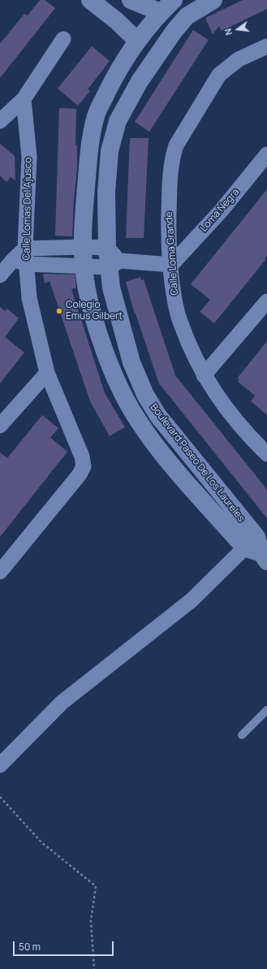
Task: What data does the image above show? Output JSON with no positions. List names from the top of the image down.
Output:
{
  "streets": {
    "street": [
      "Calle Lomas Del Ajusco",
      "Loma Negra",
      "Calle Loma Grande",
      "Boulevard Paseo De Los Laureles"
    ]
  },
  "crossings": [
    ["Loma Negra", "Calle Loma Grande"]
  ],
  "places": ["Colegio Emus Gilbert"],
  "scale_bar": "50 m",
  "north": "left"
}
